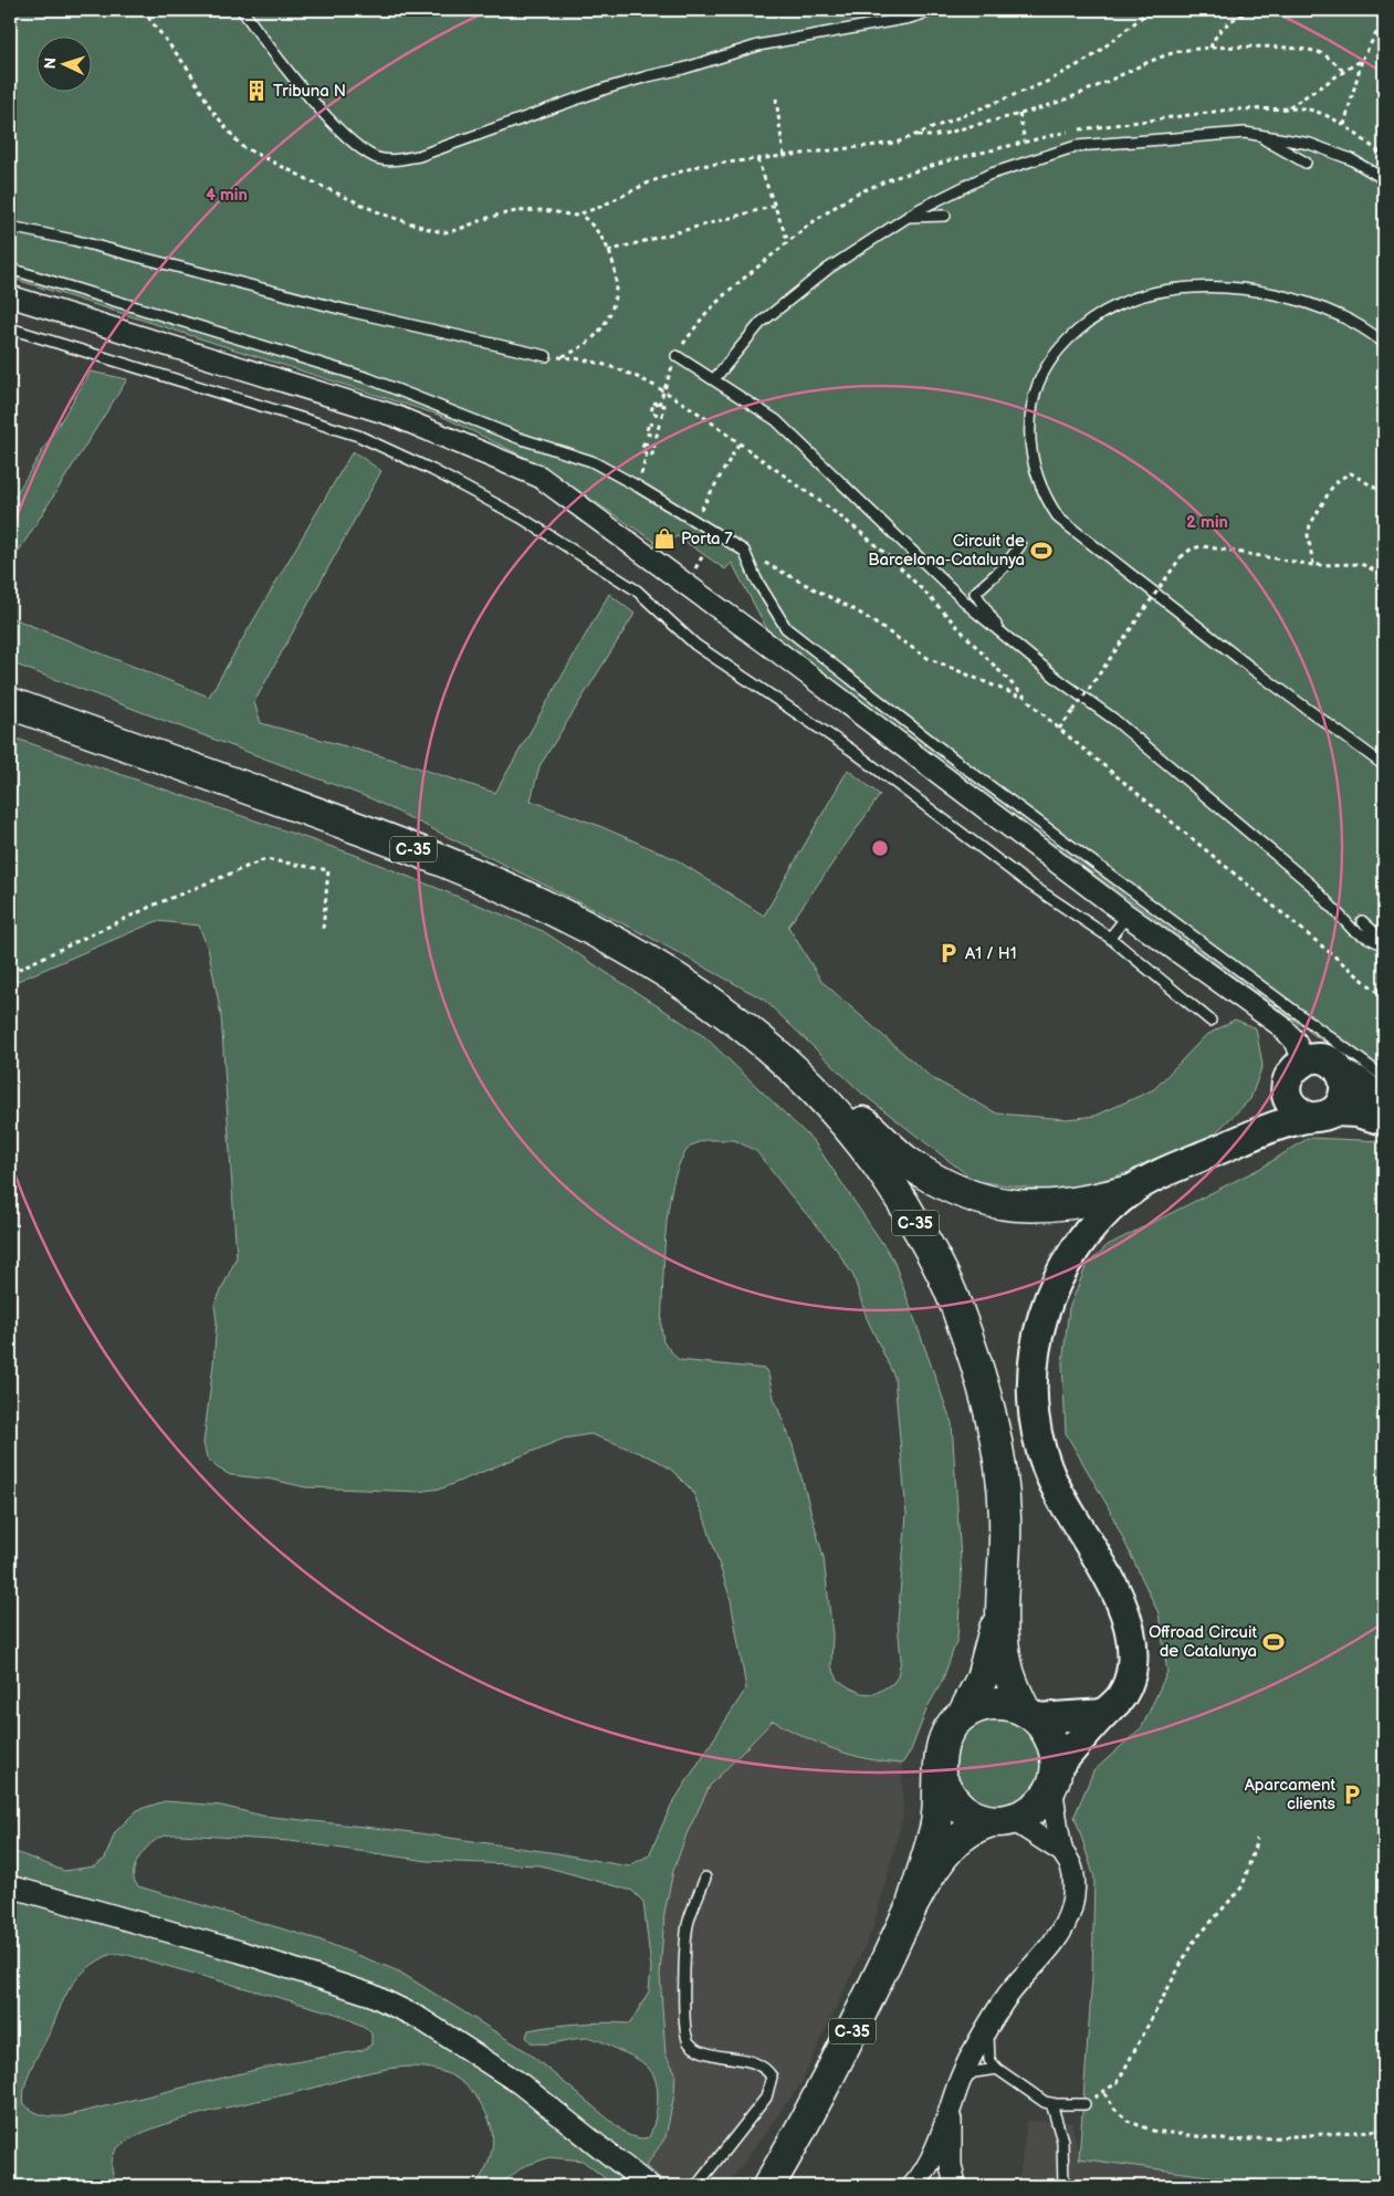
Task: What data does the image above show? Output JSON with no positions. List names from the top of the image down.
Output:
{
  "streets": {
    "highway": ["C-35"]
  },
  "places": {
    "building": ["Tribuna N"],
    "shop": ["Porta 7"],
    "sports": ["Circuit de Barcelona-Catalunya", "Offroad Circuit de Catalunya"],
    "parking": ["A1 / H1", "Aparcament clients"]
  },
  "north": "left",
  "rings": ["4 min", "2 min"]
}
